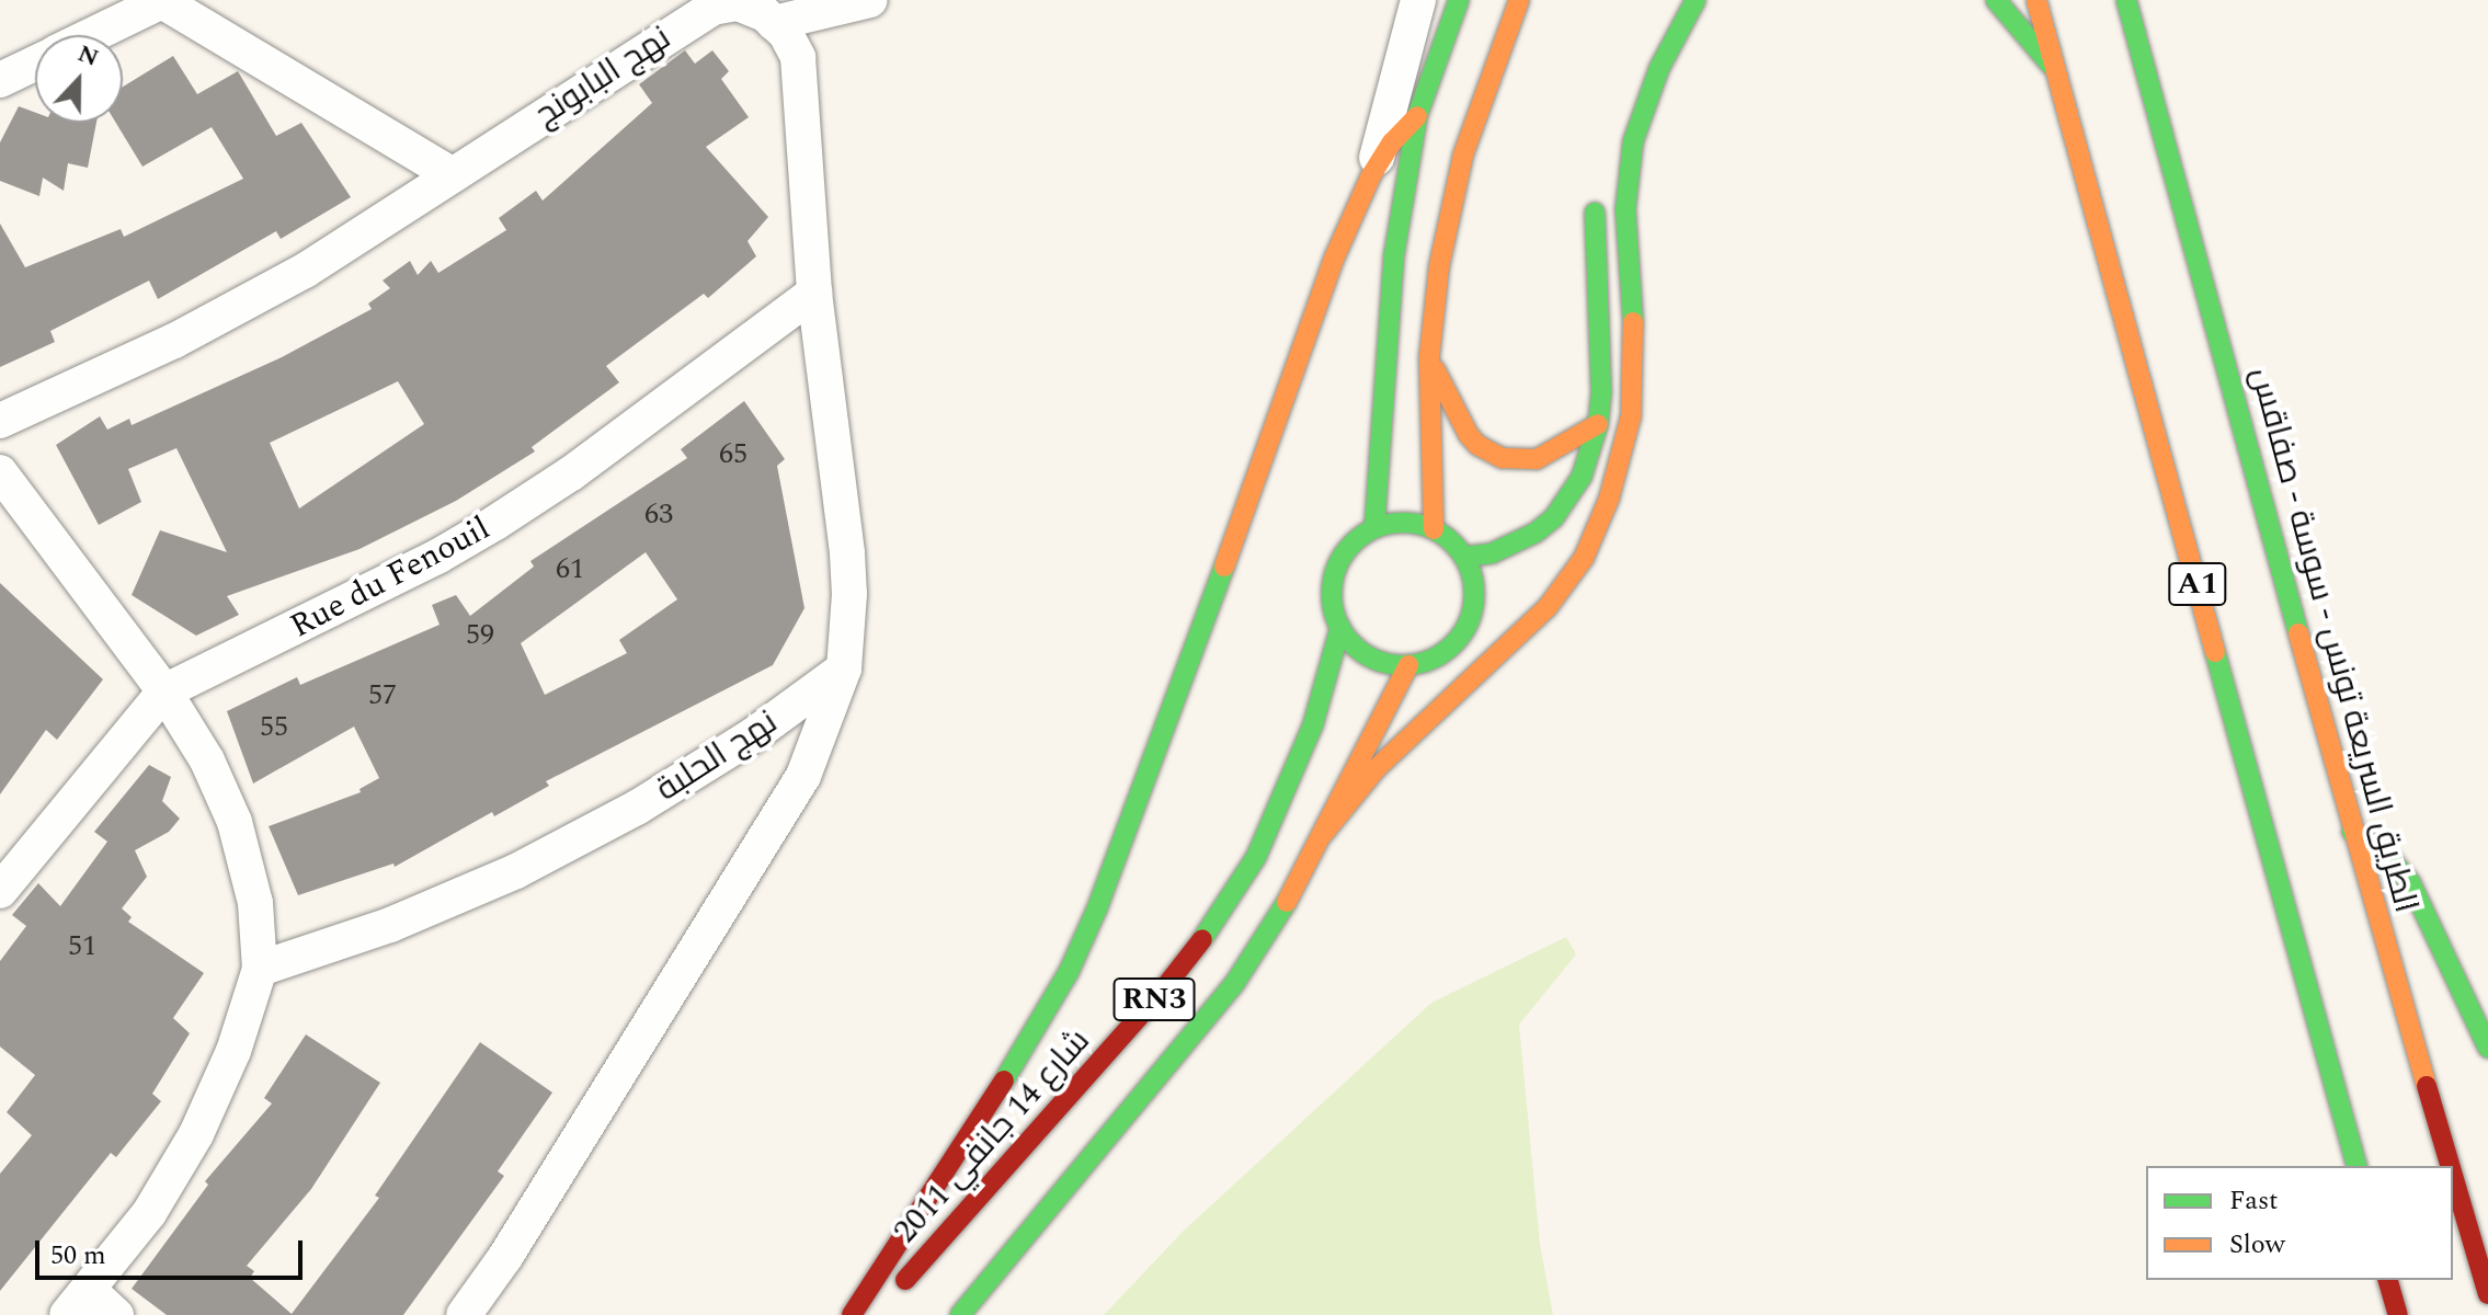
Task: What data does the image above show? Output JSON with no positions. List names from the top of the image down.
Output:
{
  "streets": {
    "highway": [
      "A1",
      "الطريق السريعة تونس - سوسة - صفاقس",
      "RN3",
      "شارع 14 جانفي 2011"
    ],
    "street": ["نهج البابونج", "Rue du Fenouil", "نهج الحلبة"]
  },
  "crossings": [
    ["RN3", "شارع 14 جانفي 2011"]
  ],
  "house_numbers": [
    "65",
    "63",
    "61",
    "59",
    "57",
    "55",
    "51"
  ],
  "legend": ["Fast", "Slow"],
  "scale_bar": "50 m",
  "north": "top"
}
